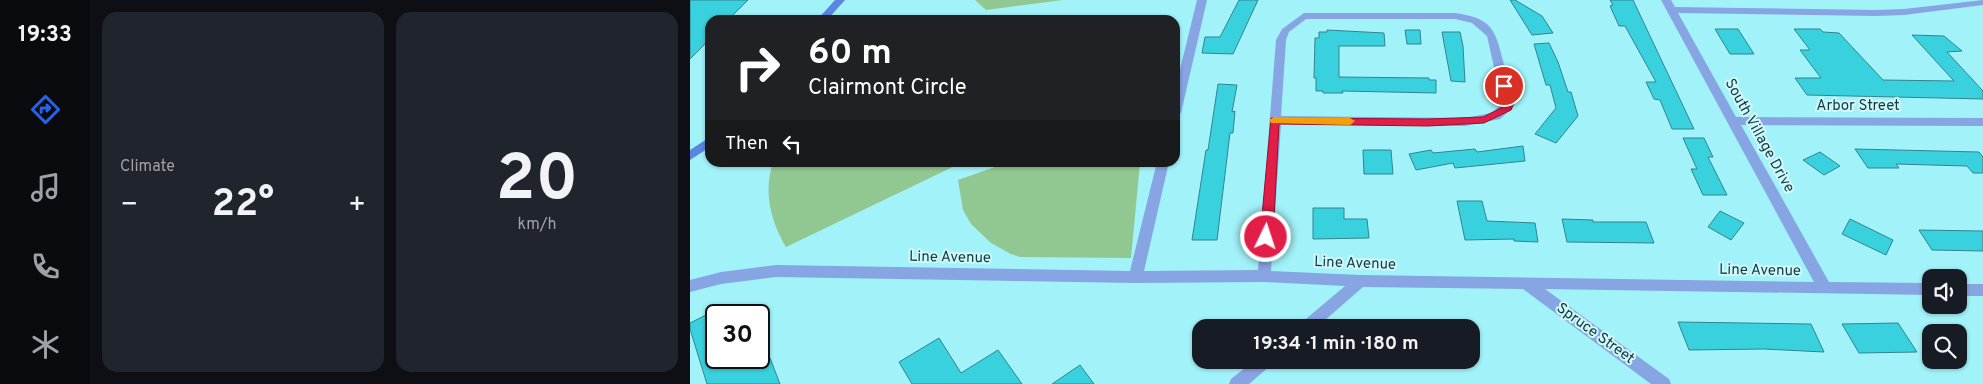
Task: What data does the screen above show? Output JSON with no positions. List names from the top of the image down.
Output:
{
  "streets": {
    "street": [
      "Arbor Street",
      "South Village Drive",
      "Line Avenue",
      "Spruce Street"
    ]
  },
  "crossings": [
    ["Arbor Street", "South Village Drive"],
    ["South Village Drive", "Line Avenue"],
    ["Line Avenue", "Spruce Street"]
  ],
  "page": {
    "tabs": "19:33",
    "tile": [
      "Climate",
      ["20", "km/h"]
    ],
    "turn": ["60 m", "Clairmont Circle"],
    "then": "Then",
    "heat": ["−", "22°", "+"],
    "limit": "30",
    "trip": "19:34 · 1 min · 180 m"
  }
}
